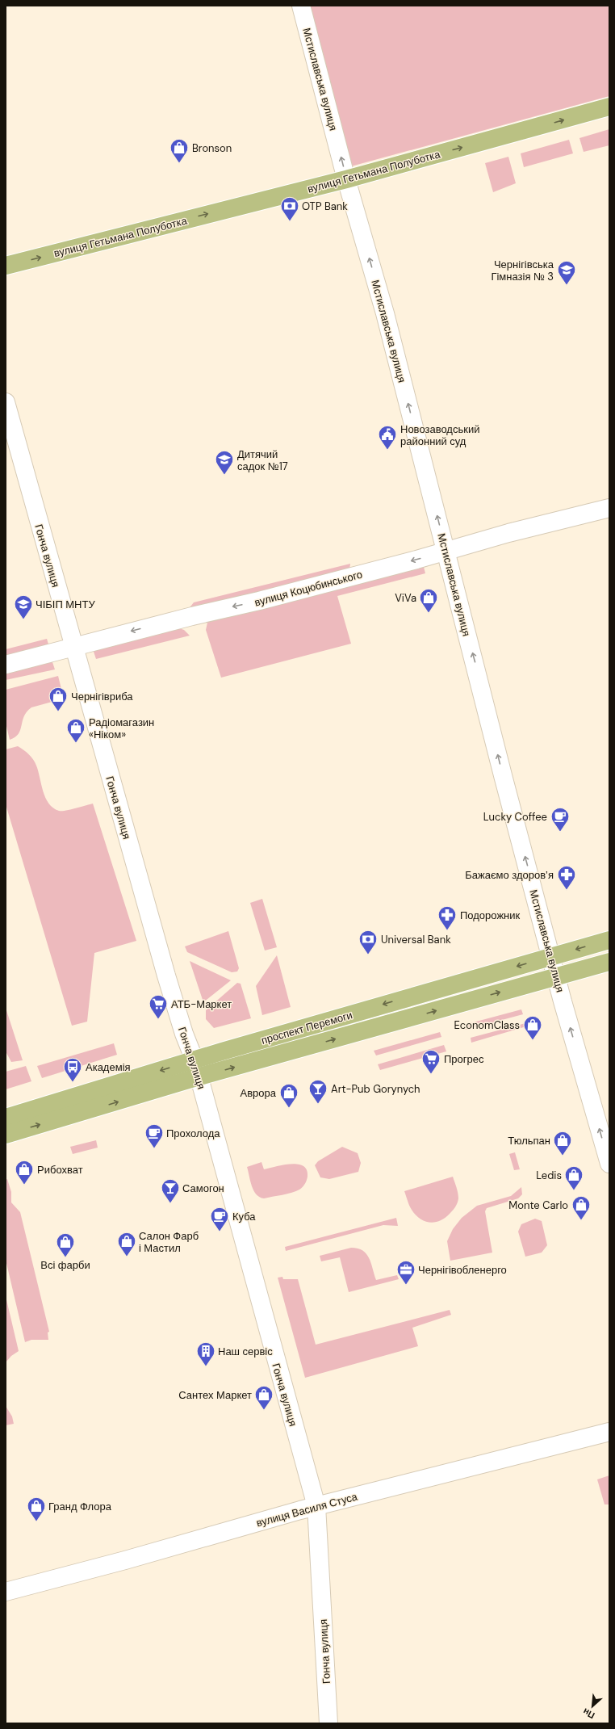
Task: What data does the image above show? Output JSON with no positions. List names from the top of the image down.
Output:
{
  "streets": {
    "main road": ["вулиця Гетьмана Полуботка", "проспект Перемоги"],
    "street": [
      "Мстиславська вулиця",
      "Гонча вулиця",
      "вулиця Коцюбинського",
      "вулиця Василя Стуса"
    ]
  },
  "crossings": [
    ["Мстиславська вулиця", "вулиця Гетьмана Полуботка"],
    ["Мстиславська вулиця", "вулиця Коцюбинського"],
    ["Мстиславська вулиця", "проспект Перемоги"],
    ["Гонча вулиця", "вулиця Коцюбинського"],
    ["Гонча вулиця", "проспект Перемоги"],
    ["Гонча вулиця", "вулиця Василя Стуса"]
  ],
  "one_way": ["Мстиславська вулиця", "вулиця Гетьмана Полуботка", "вулиця Коцюбинського"],
  "places": {
    "shop": [
      "Bronson",
      "ViVa",
      "Чернігівриба",
      "Радіомагазин «Ніком»",
      "EconomClass",
      "Аврора",
      "Тюльпан",
      "Рибохват",
      "Ledis",
      "Monte Carlo",
      "Салон Фарб і Мастил",
      "Всі фарби",
      "Сантех Маркет",
      "Гранд Флора"
    ],
    "bank": ["OTP Bank", "Universal Bank"],
    "school or university": ["Чернігівська Гімназія № 3", "Дитячий садок №17", "ЧІБІП МНТУ"],
    "public building": ["Новозаводський районний суд"],
    "cafe": ["Lucky Coffee", "Прохолода", "Куба"],
    "pharmacy": ["Бажаємо здоровʼя", "Подорожник"],
    "supermarket": ["АТБ-Маркет", "Прогрес"],
    "bus stop": ["Академія"],
    "bar": ["Art-Pub Gorynych", "Самогон"],
    "office": ["Чернігівобленерго"],
    "building": ["Наш сервіс"]
  },
  "north": "bottom left"
}
